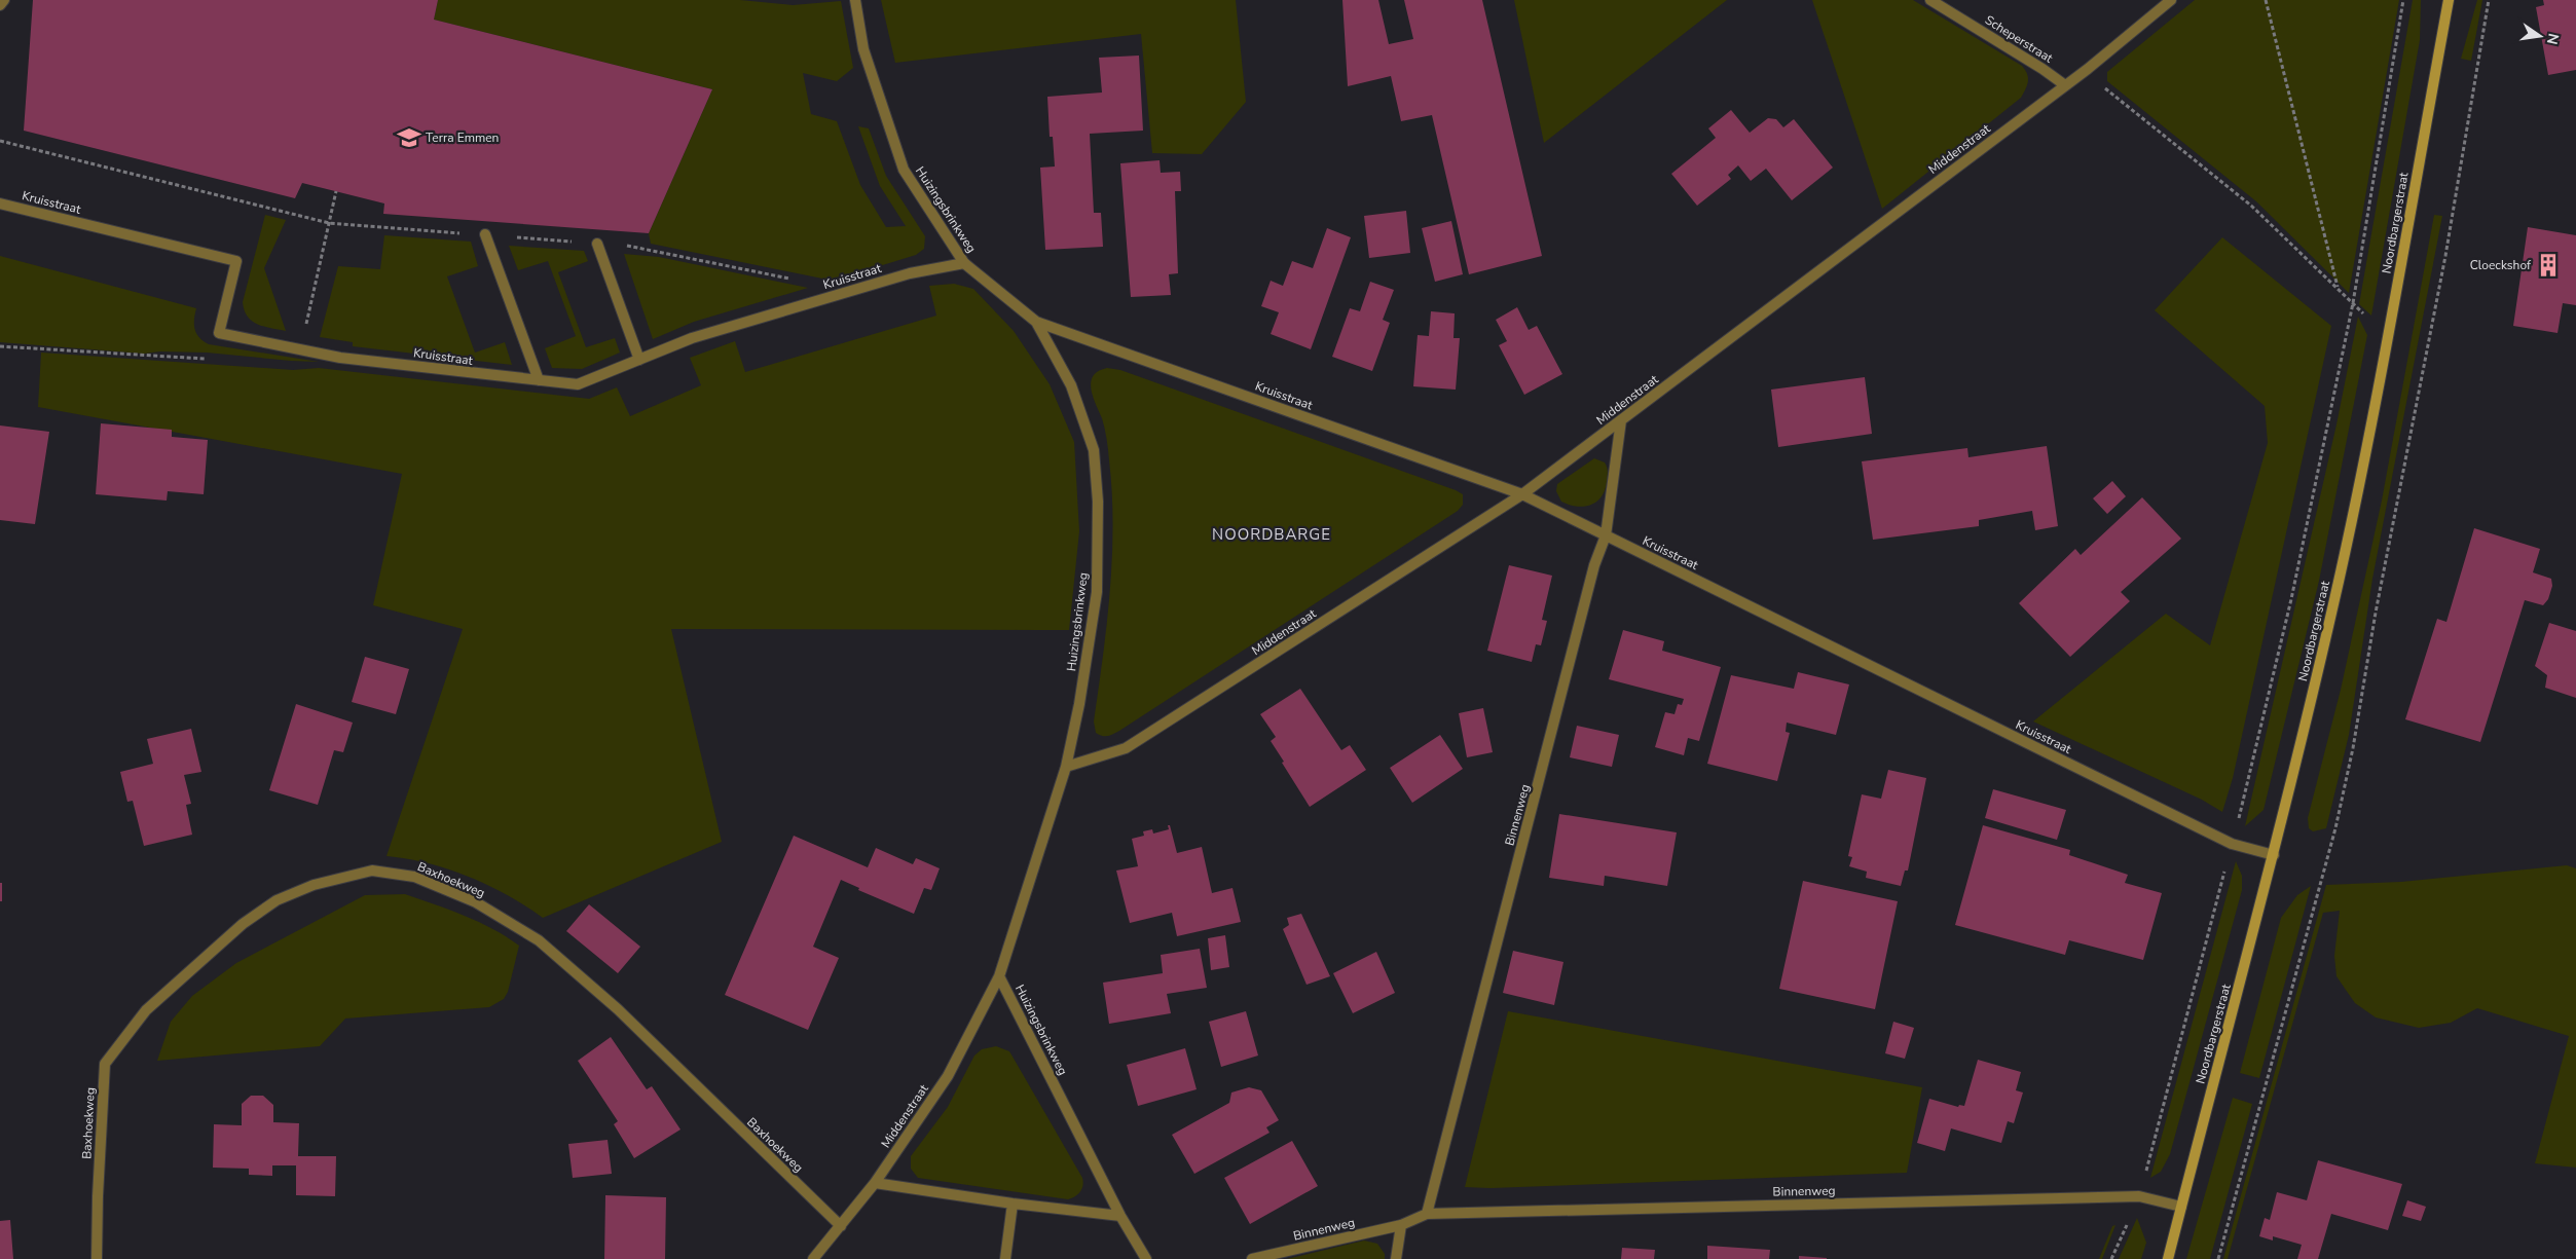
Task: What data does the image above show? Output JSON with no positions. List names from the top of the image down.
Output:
{
  "streets": {
    "street": [
      "Scheperstraat",
      "Middenstraat",
      "Kruisstraat",
      "Huizingsbrinkweg",
      "Noordbargerstraat",
      "Binnenweg",
      "Baxhoekweg"
    ]
  },
  "crossings": [
    ["Scheperstraat", "Middenstraat"],
    ["Middenstraat", "Kruisstraat"],
    ["Middenstraat", "Huizingsbrinkweg"],
    ["Middenstraat", "Binnenweg"],
    ["Middenstraat", "Baxhoekweg"],
    ["Kruisstraat", "Huizingsbrinkweg"],
    ["Kruisstraat", "Noordbargerstraat"],
    ["Kruisstraat", "Binnenweg"],
    ["Noordbargerstraat", "Binnenweg"]
  ],
  "districts": ["NOORDBARGE"],
  "places": {
    "school or university": ["Terra Emmen"],
    "building": ["Cloeckshof"]
  },
  "north": "right"
}
